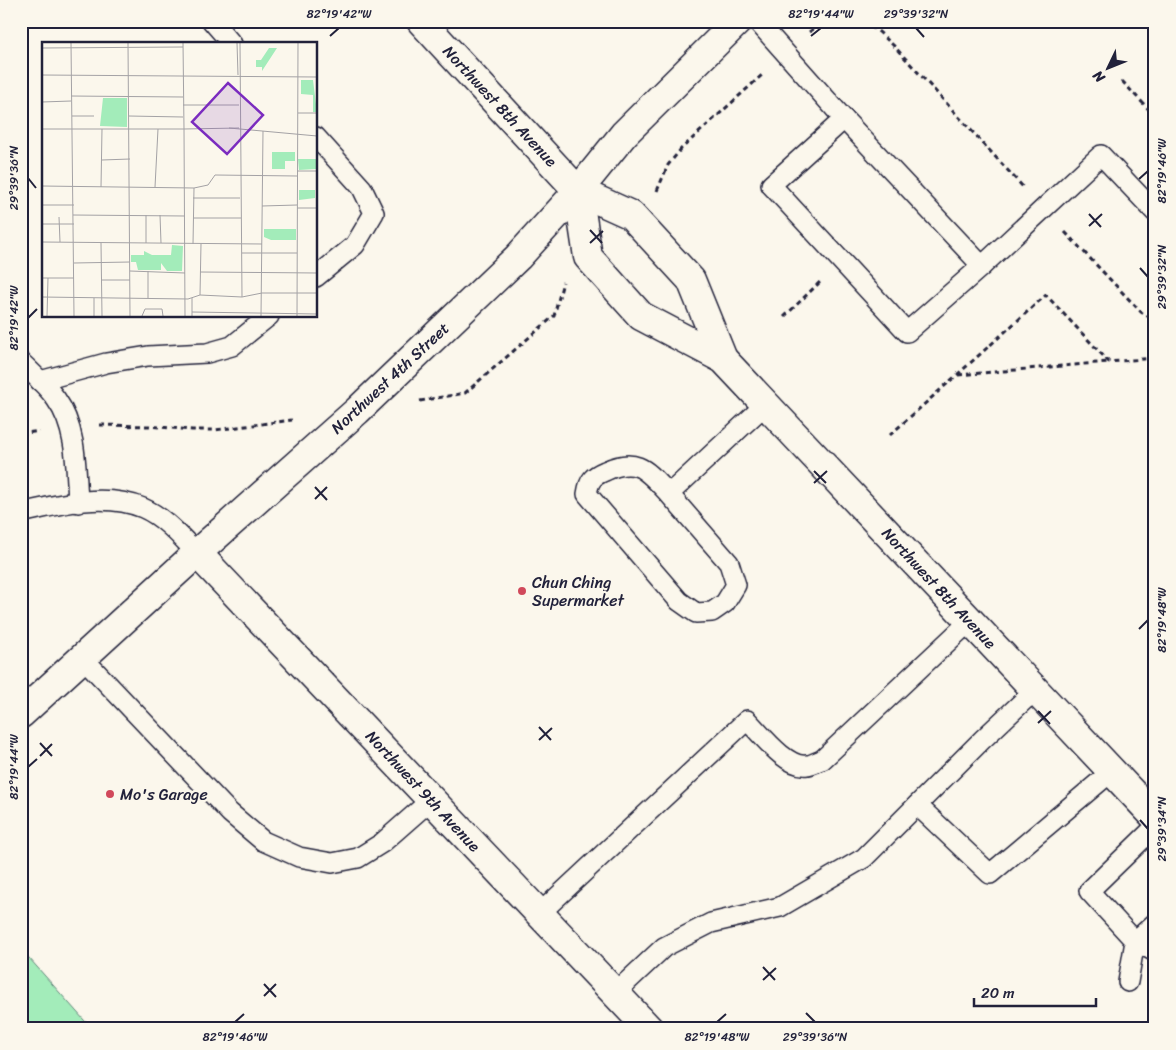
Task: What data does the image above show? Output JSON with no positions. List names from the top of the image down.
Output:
{
  "streets": {
    "street": ["Northwest 8th Avenue", "Northwest 4th Street", "Northwest 9th Avenue"]
  },
  "crossings": [
    ["Northwest 8th Avenue", "Northwest 4th Street"],
    ["Northwest 4th Street", "Northwest 9th Avenue"]
  ],
  "places": ["Chun Ching Supermarket", "Mo's Garage"],
  "scale_bar": "20 m",
  "north": "bottom left",
  "coordinates": [
    "82°19'42\"W",
    "82°19'44\"W",
    "29°39'32\"N",
    "82°19'46\"W",
    "29°39'36\"N",
    "82°19'48\"W",
    "29°39'34\"N"
  ]
}
